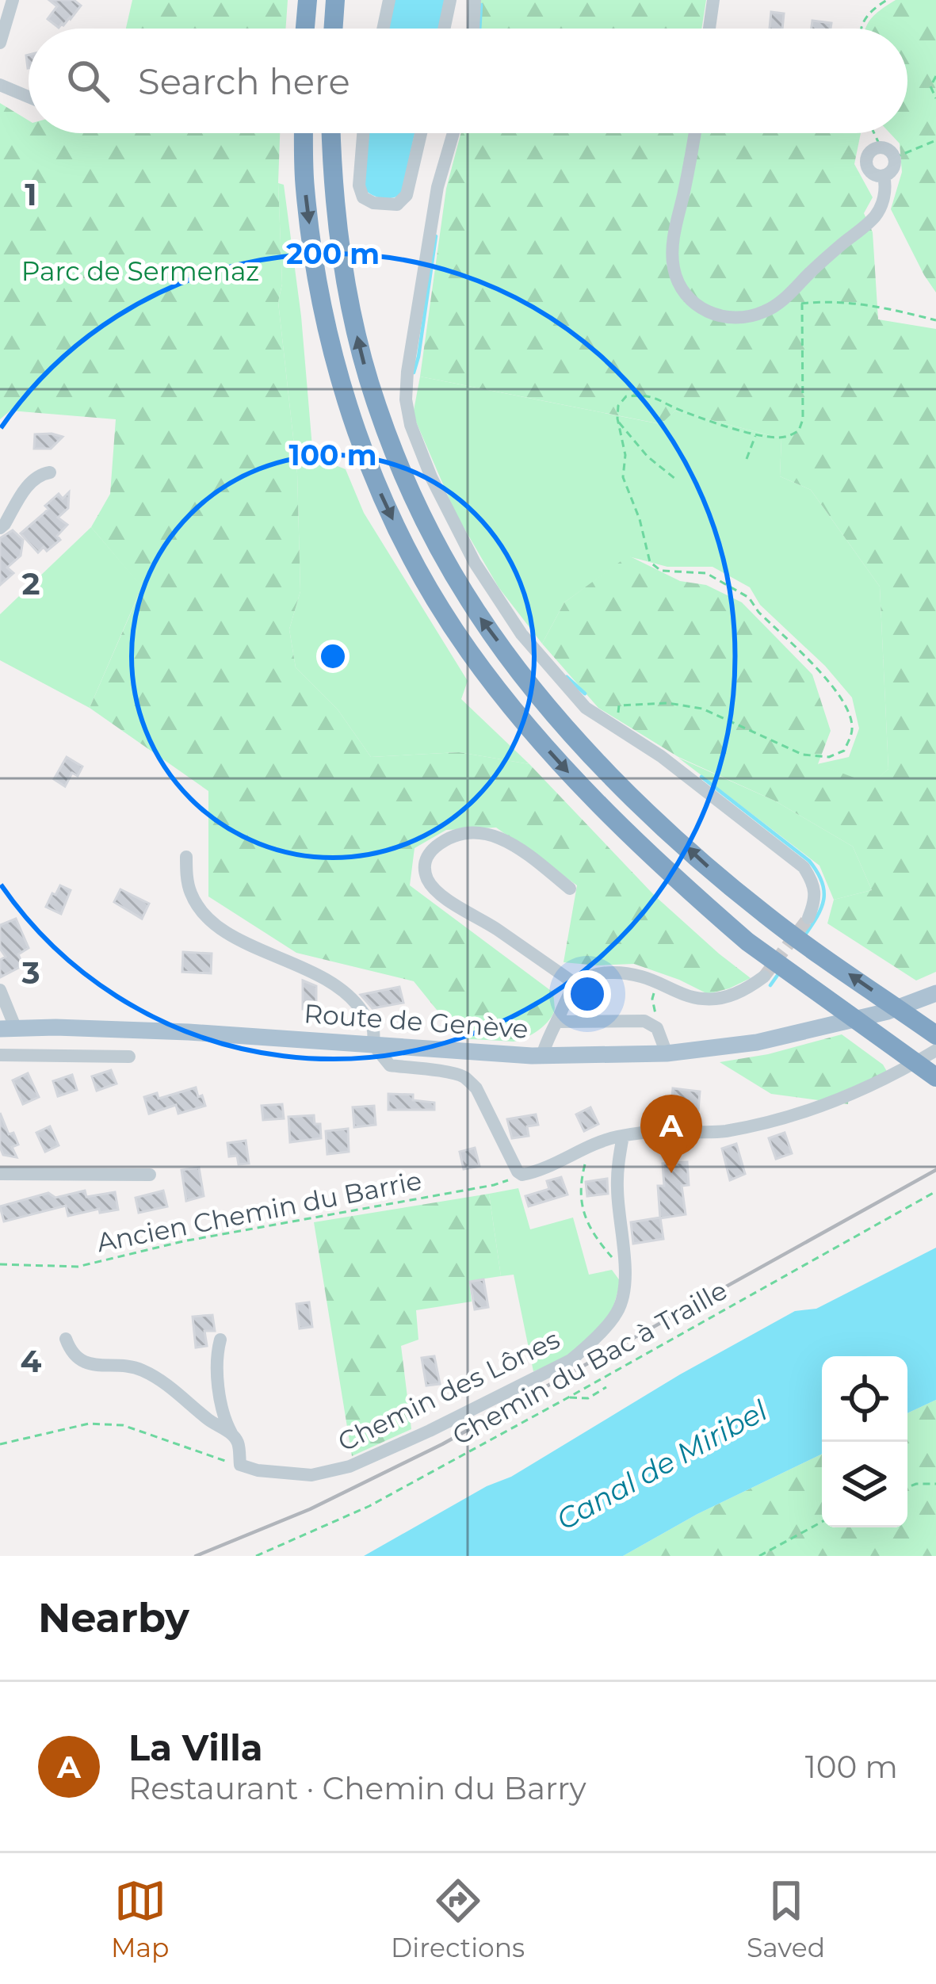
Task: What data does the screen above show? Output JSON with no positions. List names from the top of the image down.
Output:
{
  "streets": {
    "main road": ["Route de Genève"],
    "street": ["Chemin des Lônes"],
    "path": ["Ancien Chemin du Barrie", "Chemin du Bac à Traille"]
  },
  "water": ["Canal de Miribel"],
  "parks": ["Parc de Sermenaz"],
  "page": {
    "search": "Search here",
    "pins": "A",
    "heading": "Nearby",
    "list": [
      {
        "mark": "A",
        "name": "La Villa",
        "note": "Restaurant · Chemin du Barry",
        "value": "100 m"
      }
    ],
    "nav": ["Map", "Directions", "Saved"]
  },
  "grid": {
    "rows": [
      "1",
      "2",
      "3",
      "4"
    ]
  },
  "rings": ["200 m", "100 m"]
}
